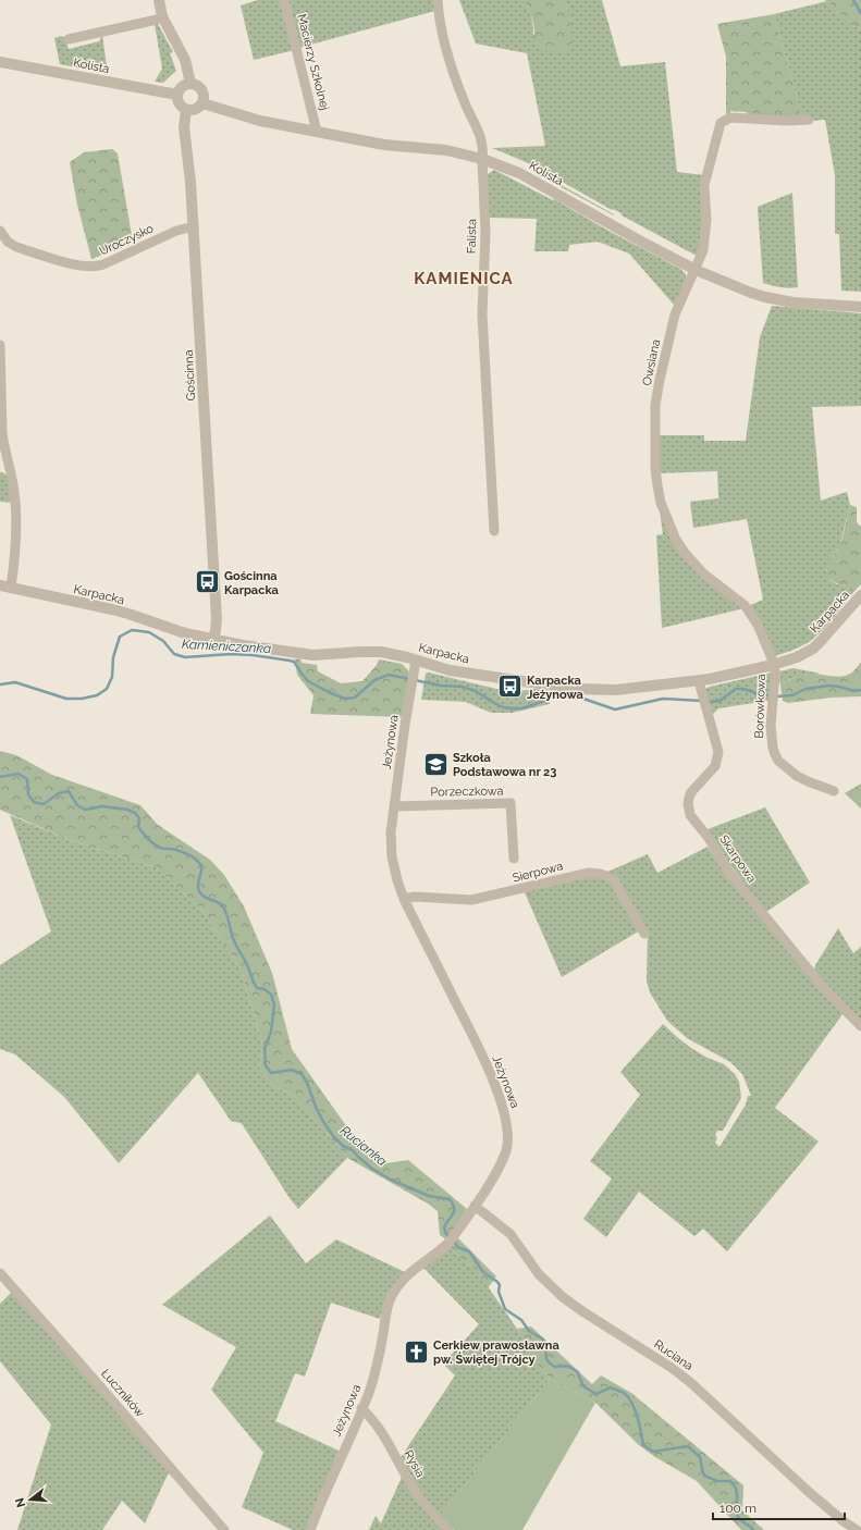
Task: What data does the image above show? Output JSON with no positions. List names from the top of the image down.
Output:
{
  "streets": {
    "street": [
      "Macierzy Szkolnej",
      "Kolista",
      "Falista",
      "Uroczysko",
      "Owsiana",
      "Gościnna",
      "Karpacka",
      "Borówkowa",
      "Jeżynowa",
      "Porzeczkowa",
      "Skarpowa",
      "Sierpowa",
      "Ruciana",
      "Łuczników",
      "Rysia"
    ]
  },
  "crossings": [
    ["Macierzy Szkolnej", "Kolista"],
    ["Kolista", "Falista"],
    ["Kolista", "Owsiana"],
    ["Kolista", "Gościnna"],
    ["Uroczysko", "Gościnna"],
    ["Owsiana", "Karpacka"],
    ["Owsiana", "Borówkowa"],
    ["Gościnna", "Karpacka"],
    ["Karpacka", "Borówkowa"],
    ["Karpacka", "Jeżynowa"],
    ["Karpacka", "Skarpowa"],
    ["Jeżynowa", "Porzeczkowa"],
    ["Jeżynowa", "Sierpowa"],
    ["Jeżynowa", "Ruciana"],
    ["Jeżynowa", "Rysia"]
  ],
  "districts": ["KAMIENICA"],
  "water": ["Kamieniczanka", "Rucianka"],
  "places": {
    "bus stop": ["Gościnna Karpacka", "Karpacka Jeżynowa"],
    "school or university": ["Szkoła Podstawowa nr 23"],
    "church": ["Cerkiew prawosławna pw. Świętej Trójcy"]
  },
  "scale_bar": "100 m",
  "north": "left"
}
